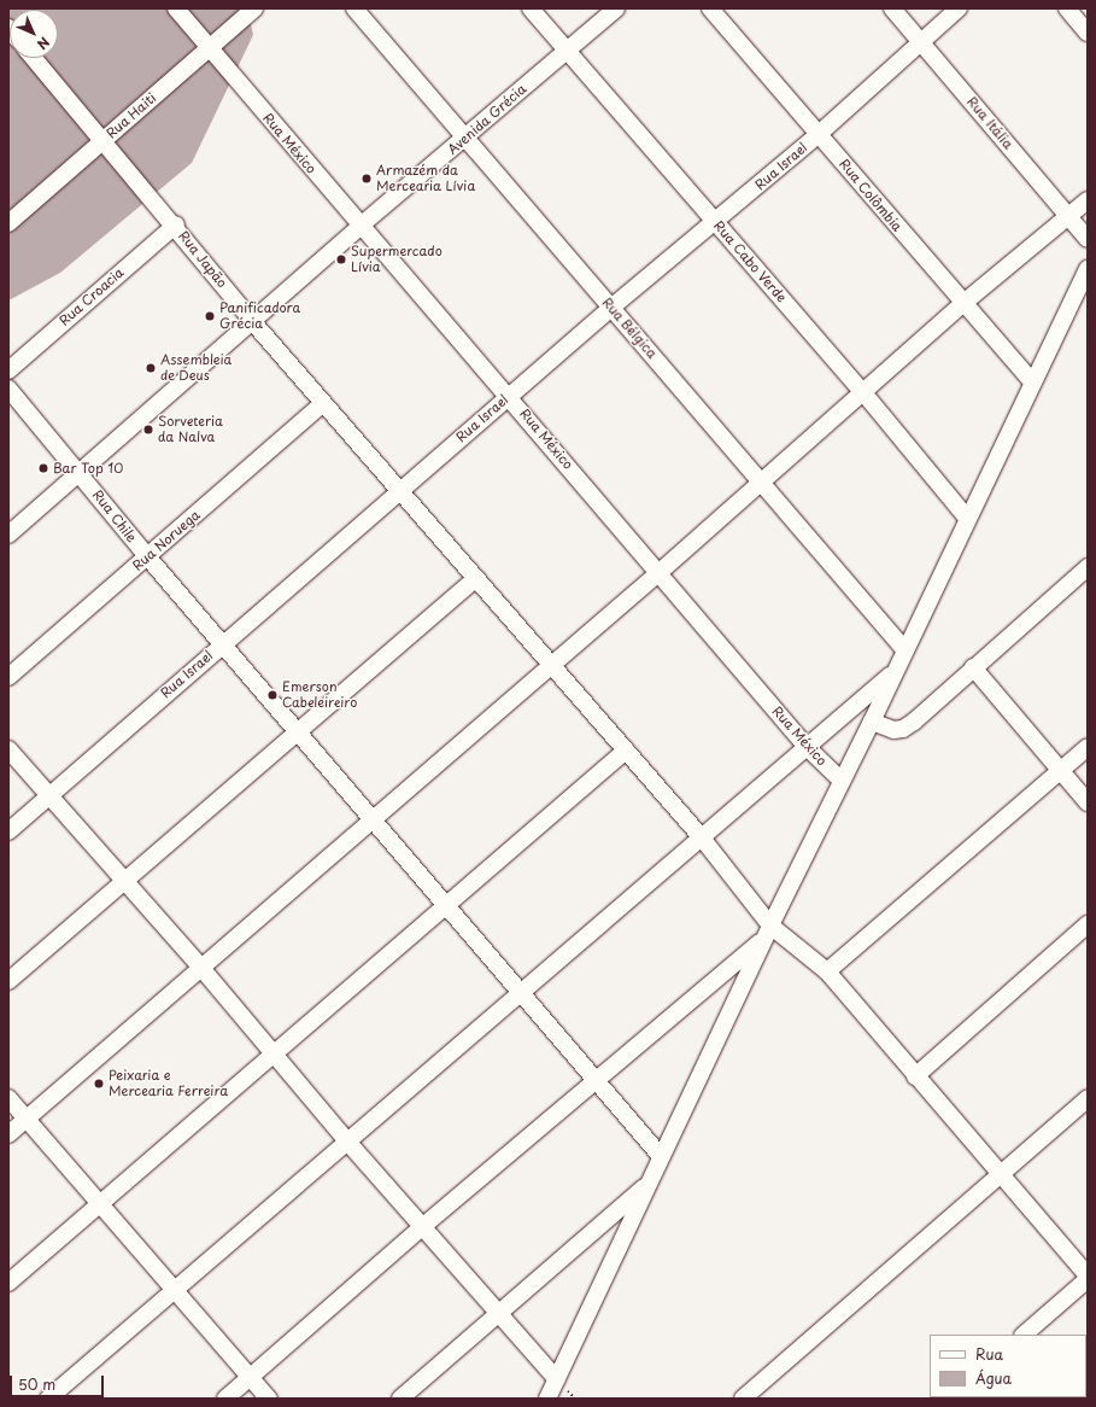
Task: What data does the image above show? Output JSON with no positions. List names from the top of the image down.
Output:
{
  "streets": {
    "street": [
      "Rua Haiti",
      "Avenida Grécia",
      "Rua Itália",
      "Rua México",
      "Rua Israel",
      "Rua Colômbia",
      "Rua Japão",
      "Rua Cabo Verde",
      "Rua Croacia",
      "Rua Bélgica",
      "Rua Chile",
      "Rua Noruega"
    ]
  },
  "crossings": [
    ["Rua Haiti", "Rua México"],
    ["Rua Haiti", "Rua Japão"],
    ["Avenida Grécia", "Rua México"],
    ["Avenida Grécia", "Rua Japão"],
    ["Avenida Grécia", "Rua Cabo Verde"],
    ["Avenida Grécia", "Rua Bélgica"],
    ["Avenida Grécia", "Rua Chile"],
    ["Rua Itália", "Rua Israel"],
    ["Rua México", "Rua Israel"],
    ["Rua Israel", "Rua Colômbia"],
    ["Rua Israel", "Rua Japão"],
    ["Rua Israel", "Rua Cabo Verde"],
    ["Rua Israel", "Rua Bélgica"],
    ["Rua Israel", "Rua Chile"],
    ["Rua Japão", "Rua Croacia"],
    ["Rua Japão", "Rua Noruega"],
    ["Rua Chile", "Rua Noruega"]
  ],
  "places": [
    "Armazém da Mercearia Lívia",
    "Supermercado Lívia",
    "Panificadora Grécia",
    "Assembleia de Deus",
    "Sorveteria da Nalva",
    "Bar Top 10",
    "Emerson Cabeleireiro",
    "Peixaria e Mercearia Ferreira"
  ],
  "legend": ["Rua", "Água"],
  "scale_bar": "50 m",
  "north": "bottom right"
}
